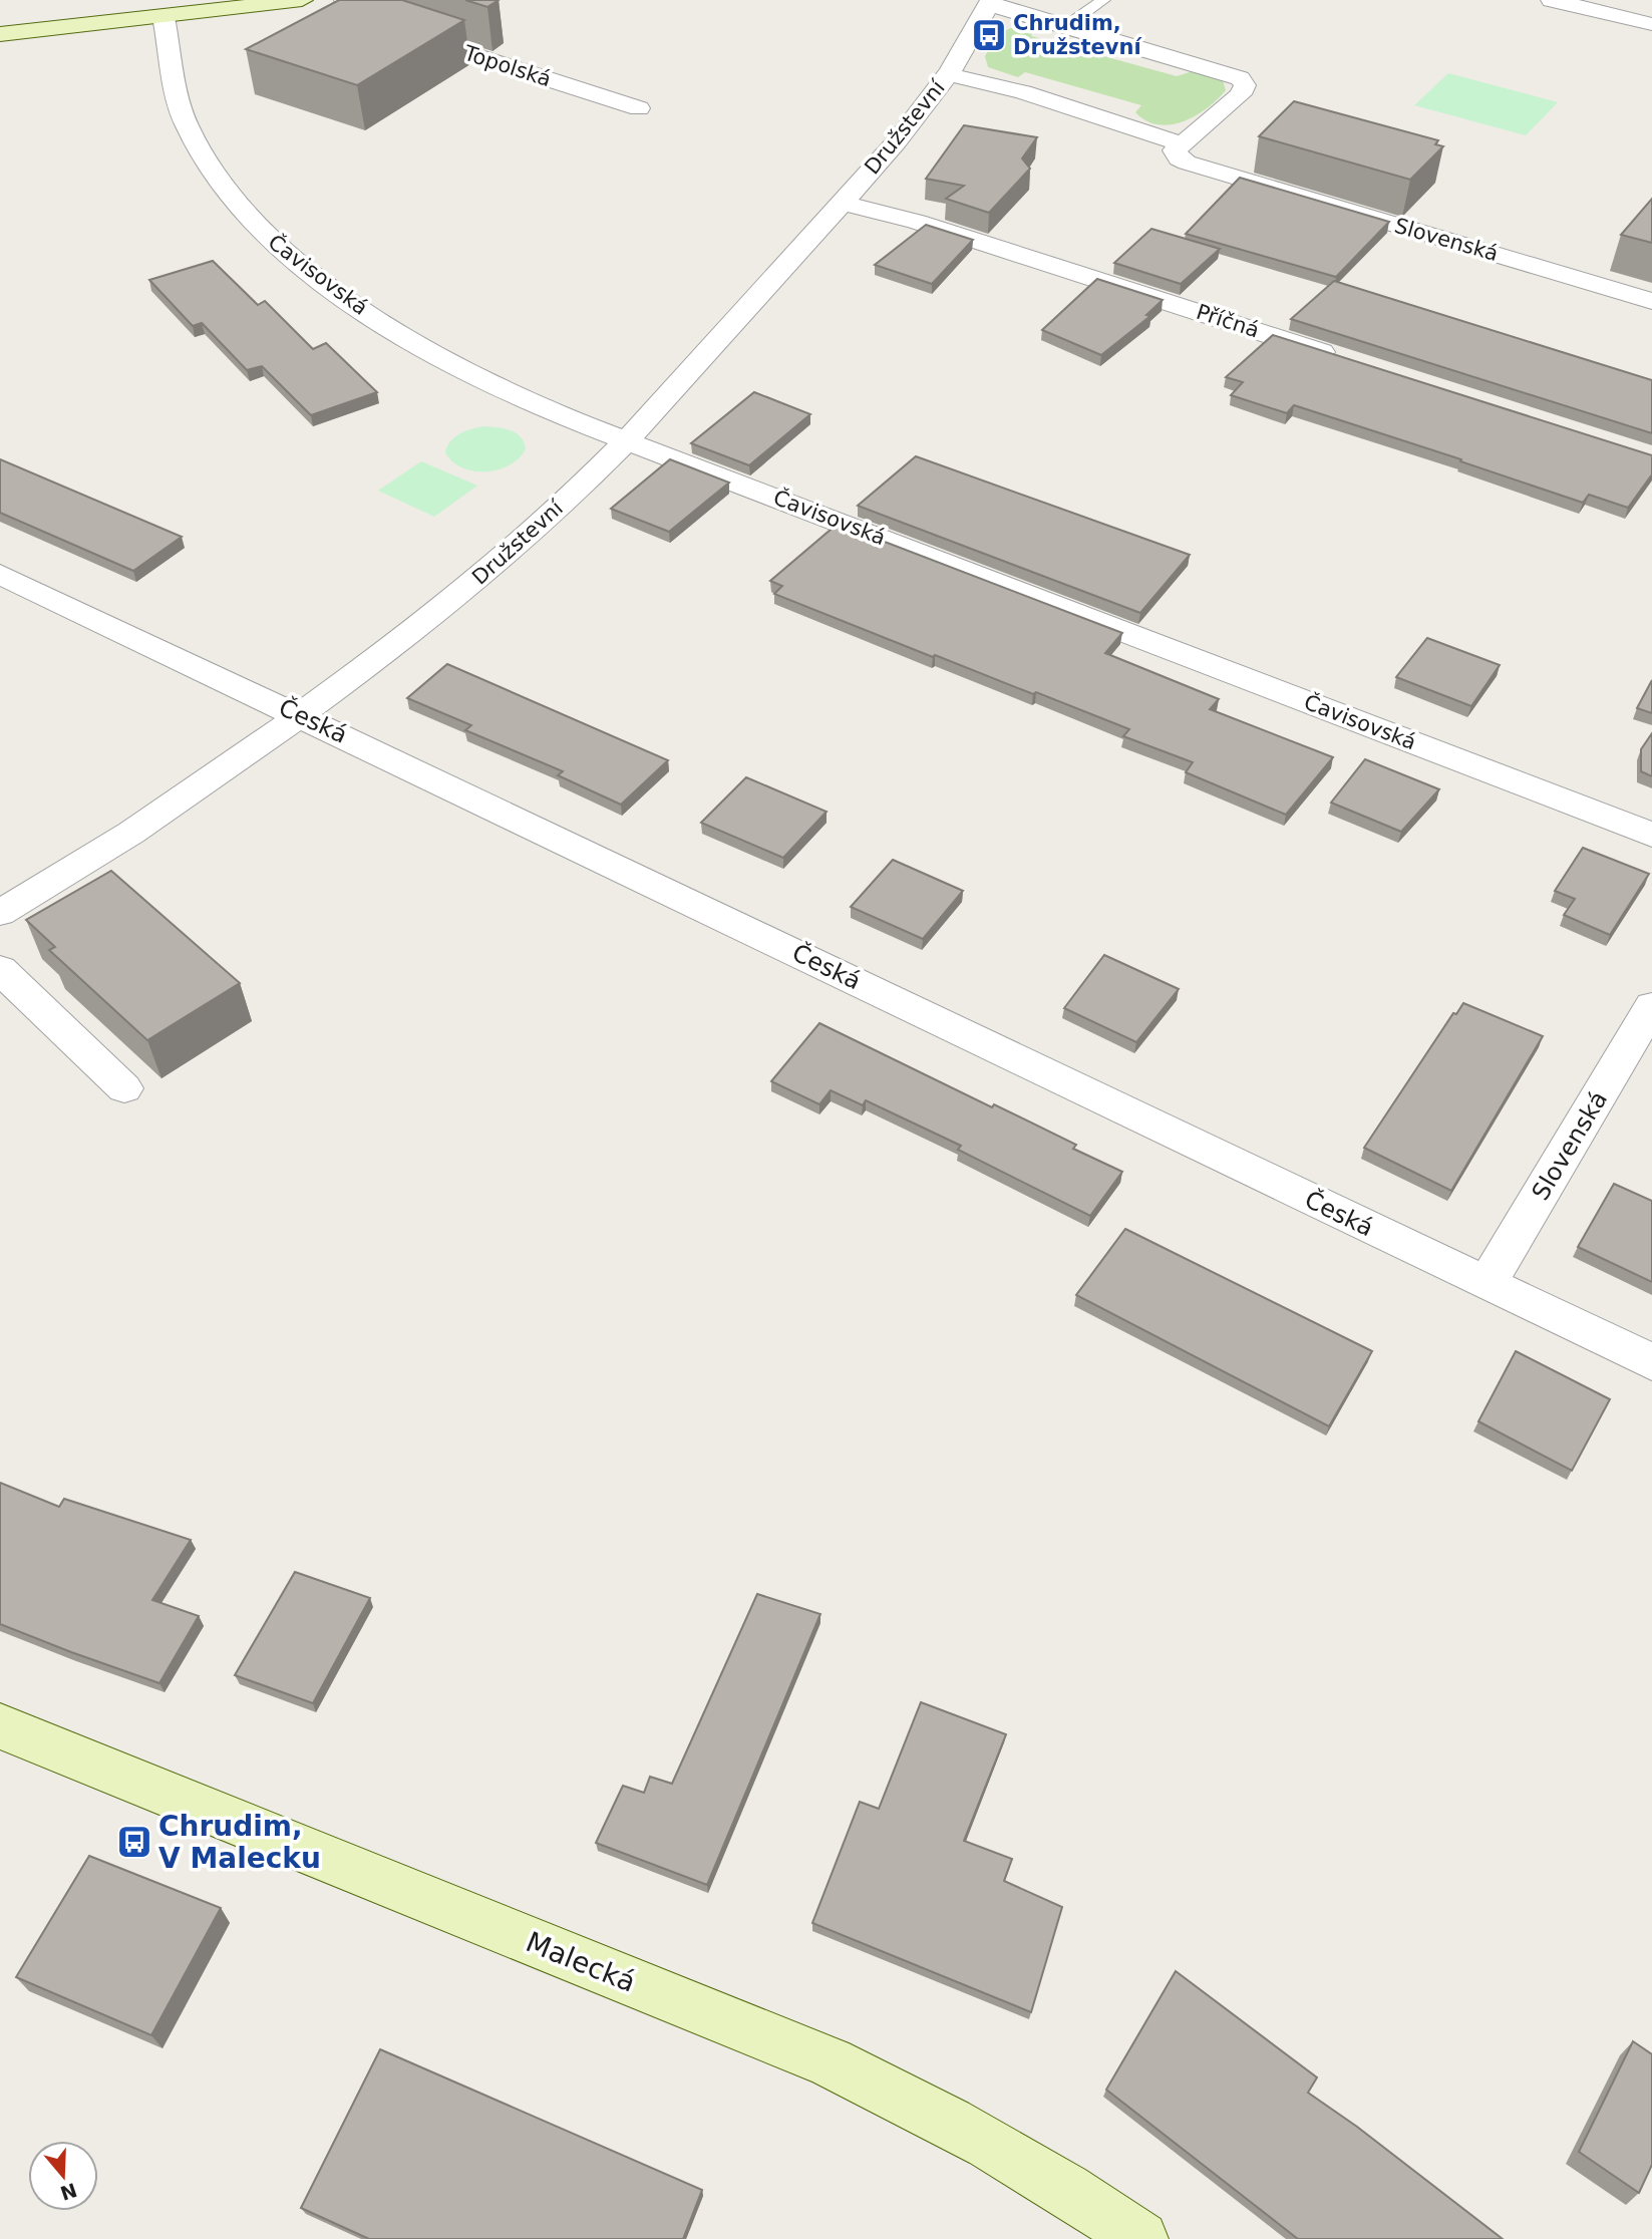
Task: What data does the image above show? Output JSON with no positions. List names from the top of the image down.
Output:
{
  "streets": {
    "street": [
      "Topolská",
      "Družstevní",
      "Slovenská",
      "Čavisovská",
      "Příčná",
      "Česká",
      "Malecká"
    ]
  },
  "crossings": [
    ["Družstevní", "Slovenská"],
    ["Družstevní", "Čavisovská"],
    ["Družstevní", "Příčná"],
    ["Družstevní", "Česká"],
    ["Slovenská", "Česká"]
  ],
  "places": {
    "bus stop": ["Chrudim, Družstevní", "Chrudim, V Malecku"]
  },
  "north": "bottom"
}
